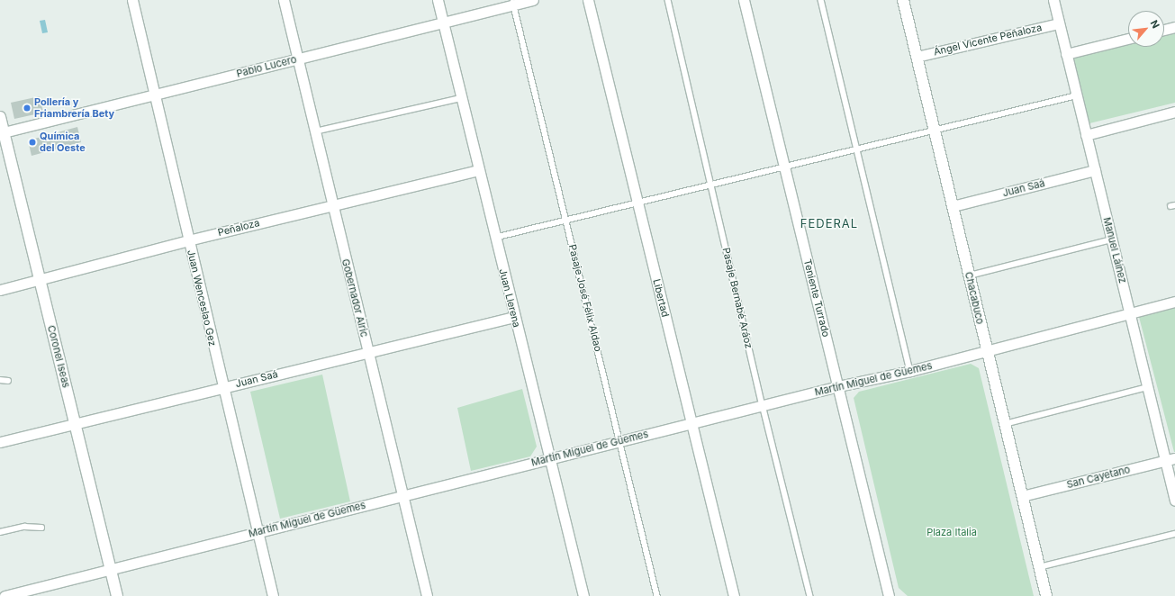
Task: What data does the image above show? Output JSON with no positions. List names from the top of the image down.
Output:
{
  "streets": {
    "main road": ["Chacabuco", "Coronel Iseas"],
    "street": [
      "Ángel Vicente Peñaloza",
      "Pablo Lucero",
      "Juan Saá",
      "Peñaloza",
      "Manuel Láinez",
      "Juan Wenceslao Gez",
      "Gobernador Alric",
      "Juan Llerena",
      "Libertad",
      "Teniente Turrado",
      "Martín Miguel de Güemes",
      "San Cayetano"
    ],
    "lane": ["Pasaje José Félix Aldao", "Pasaje Bernabé Aráoz"]
  },
  "crossings": [
    ["Ángel Vicente Peñaloza", "Manuel Láinez"],
    ["Ángel Vicente Peñaloza", "Chacabuco"],
    ["Pablo Lucero", "Juan Wenceslao Gez"],
    ["Pablo Lucero", "Gobernador Alric"],
    ["Pablo Lucero", "Juan Llerena"],
    ["Pablo Lucero", "Pasaje José Félix Aldao"],
    ["Pablo Lucero", "Coronel Iseas"],
    ["Juan Saá", "Manuel Láinez"],
    ["Juan Saá", "Juan Wenceslao Gez"],
    ["Juan Saá", "Gobernador Alric"],
    ["Juan Saá", "Juan Llerena"],
    ["Juan Saá", "Chacabuco"],
    ["Juan Saá", "Coronel Iseas"],
    ["Peñaloza", "Juan Wenceslao Gez"],
    ["Peñaloza", "Gobernador Alric"],
    ["Peñaloza", "Juan Llerena"],
    ["Peñaloza", "Coronel Iseas"],
    ["Manuel Láinez", "Martín Miguel de Güemes"],
    ["Manuel Láinez", "San Cayetano"],
    ["Juan Wenceslao Gez", "Martín Miguel de Güemes"],
    ["Gobernador Alric", "Martín Miguel de Güemes"],
    ["Juan Llerena", "Martín Miguel de Güemes"],
    ["Pasaje José Félix Aldao", "Martín Miguel de Güemes"],
    ["Libertad", "Martín Miguel de Güemes"],
    ["Pasaje Bernabé Aráoz", "Martín Miguel de Güemes"],
    ["Teniente Turrado", "Martín Miguel de Güemes"],
    ["Chacabuco", "Martín Miguel de Güemes"],
    ["Chacabuco", "San Cayetano"],
    ["Coronel Iseas", "Martín Miguel de Güemes"]
  ],
  "districts": ["FEDERAL"],
  "parks": ["Plaza Italia"],
  "places": ["Pollería y Friambrería Bety", "Química del Oeste"],
  "north": "top right"
}
